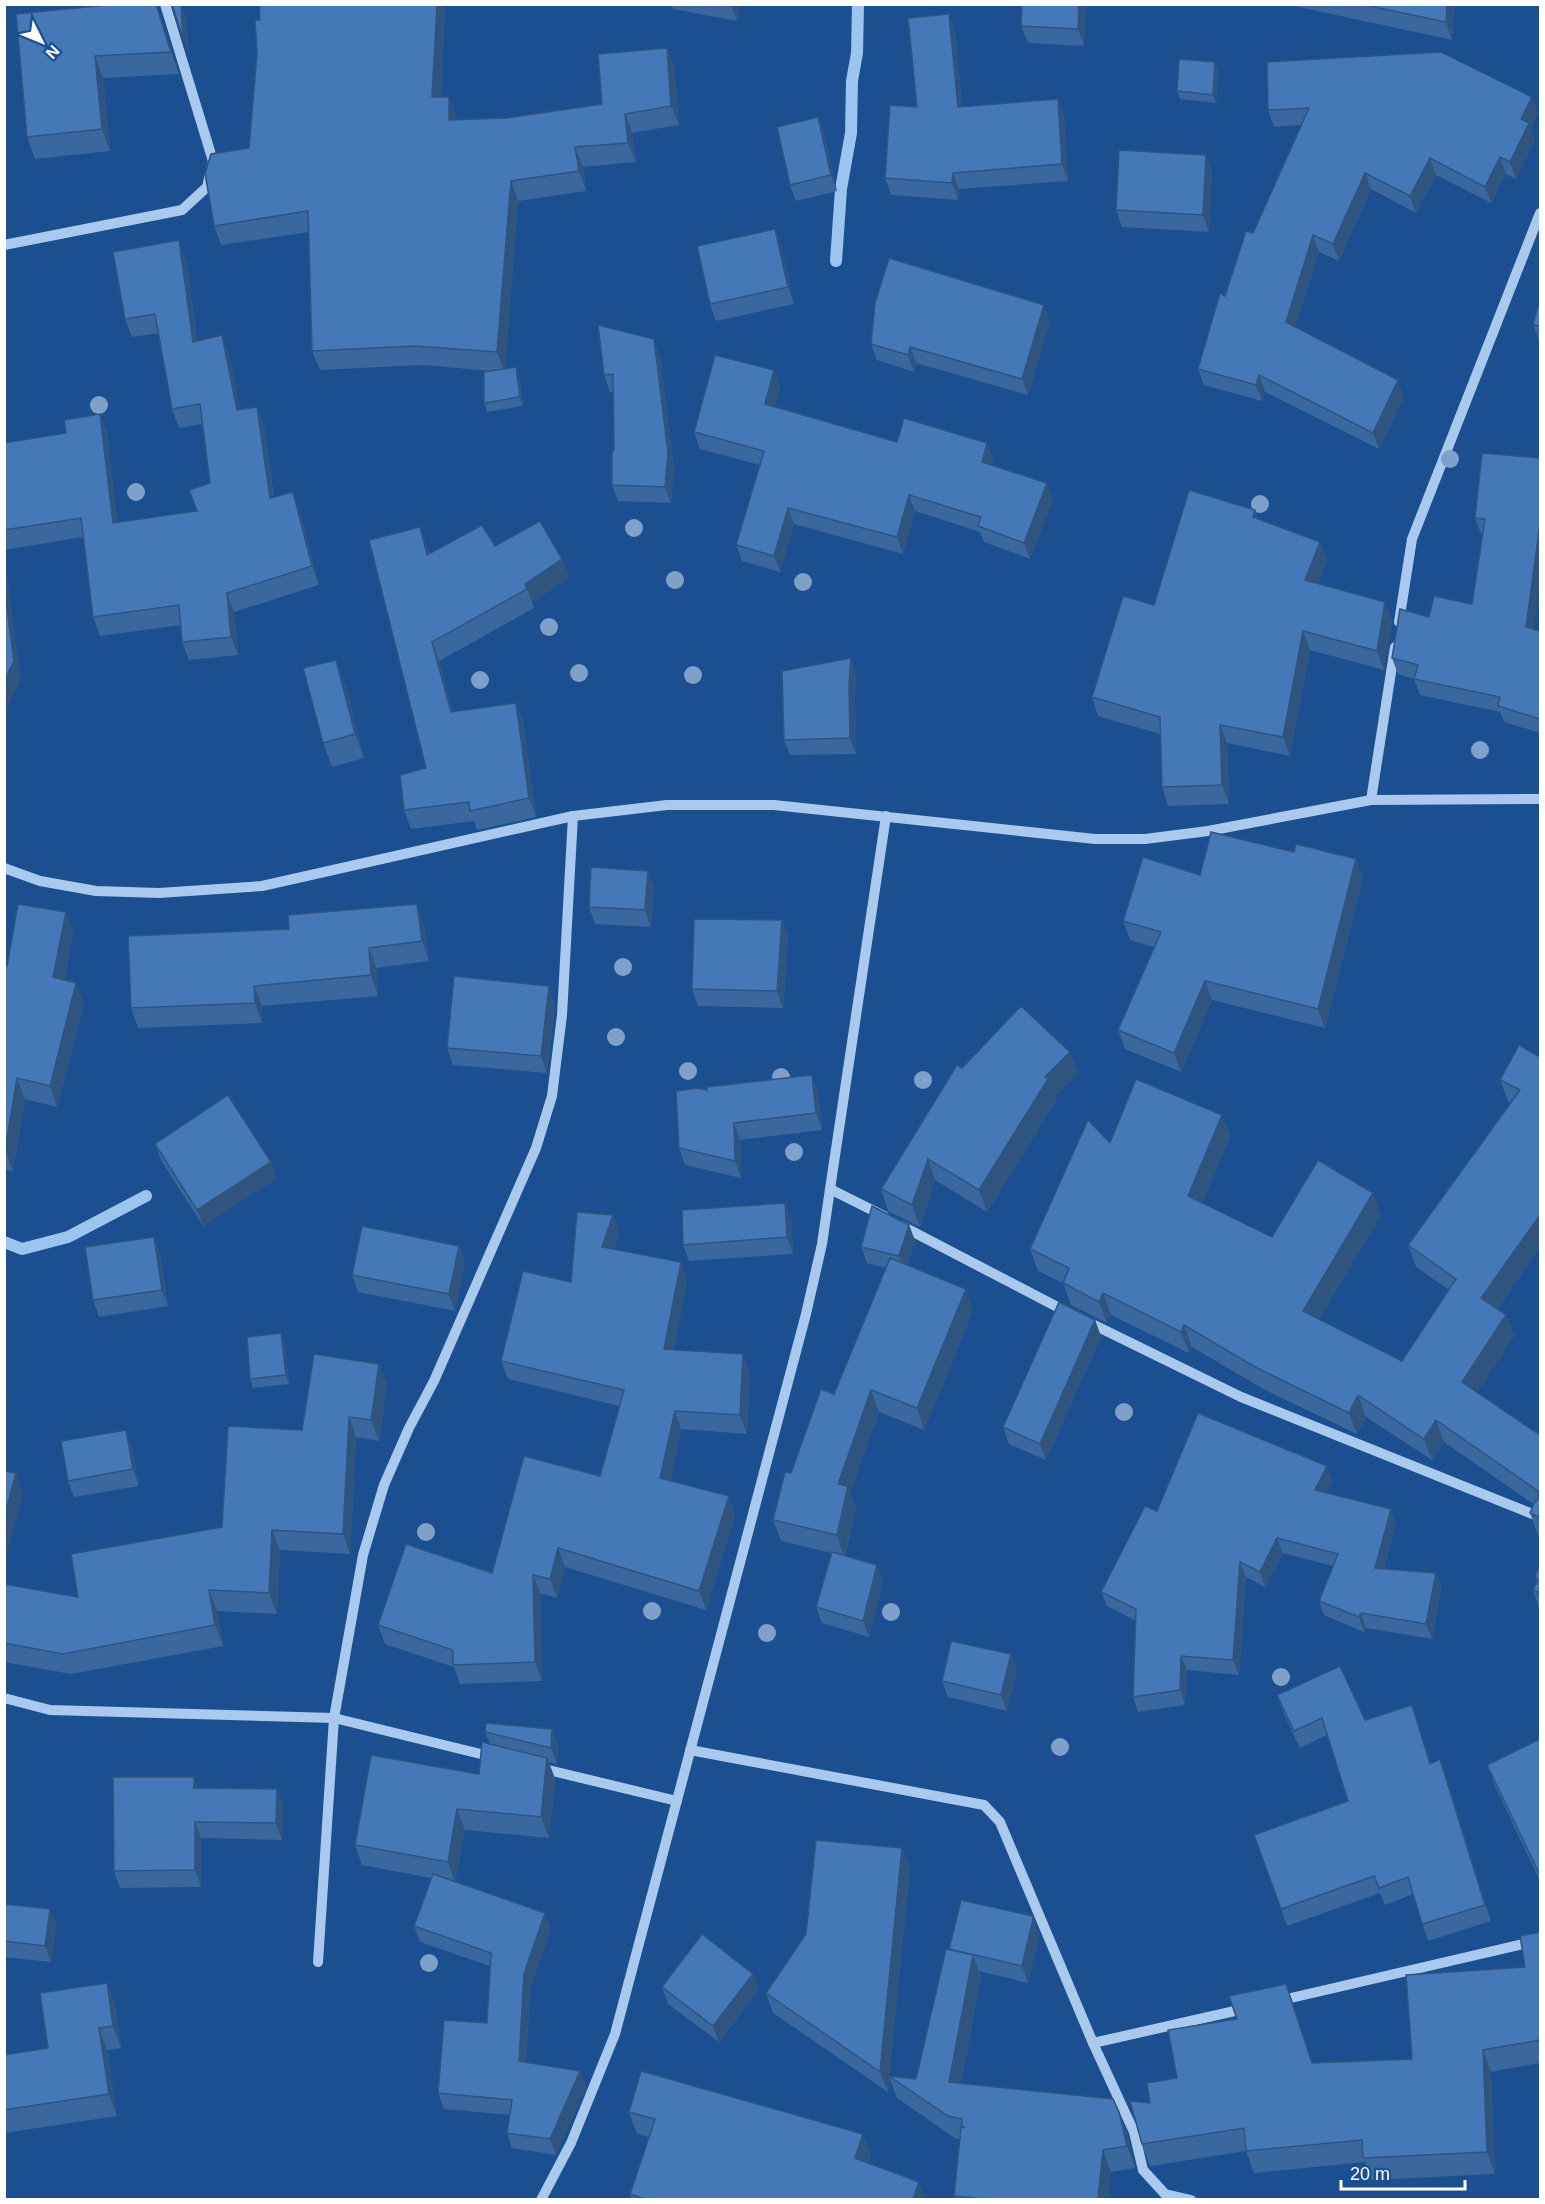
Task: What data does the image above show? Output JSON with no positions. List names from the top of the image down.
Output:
{
  "scale_bar": "20 m",
  "north": "bottom right"
}
